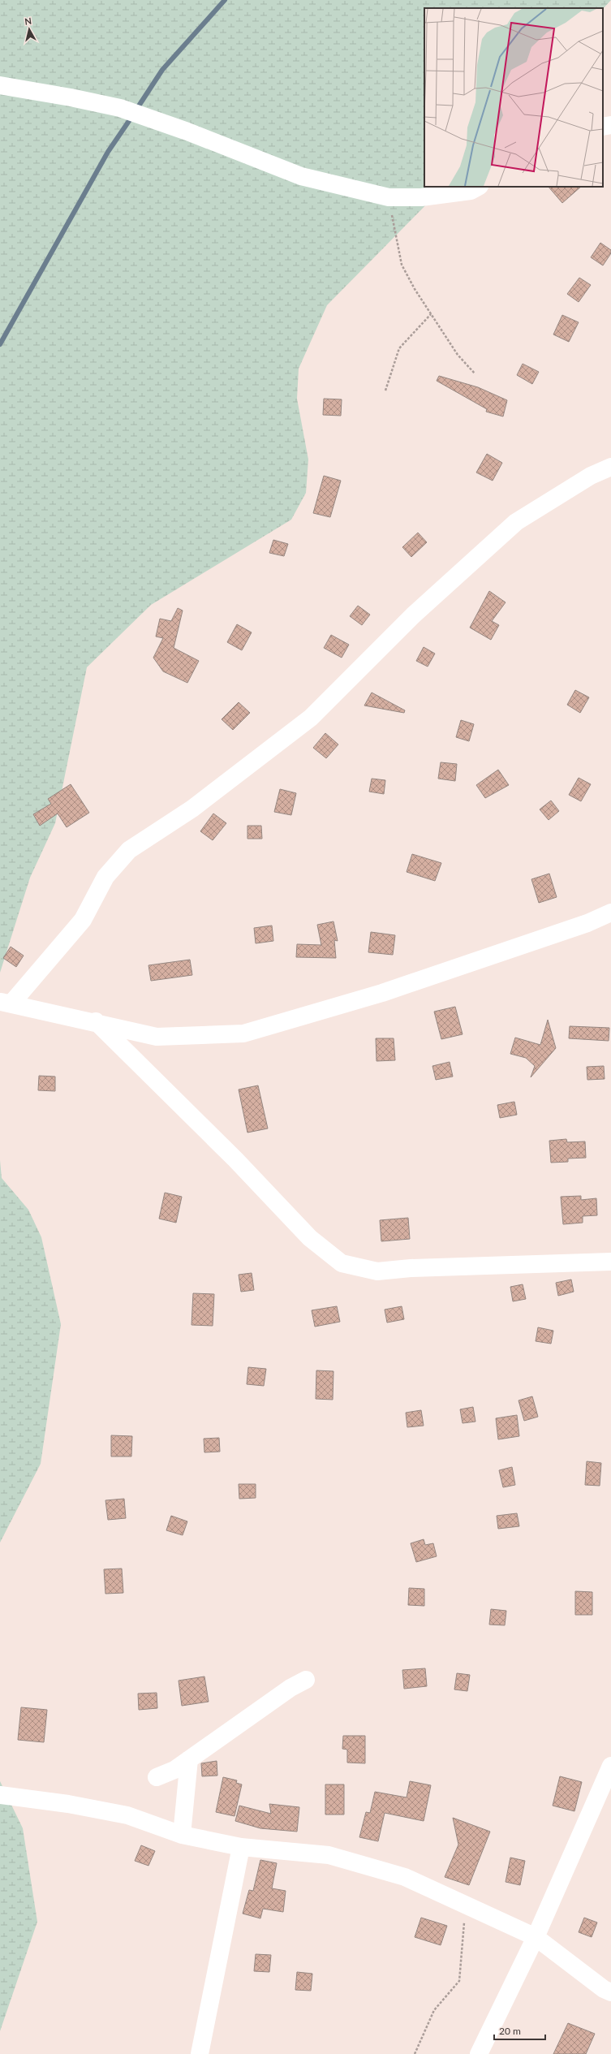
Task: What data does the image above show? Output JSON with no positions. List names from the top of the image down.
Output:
{
  "scale_bar": "20 m",
  "north": "top"
}
